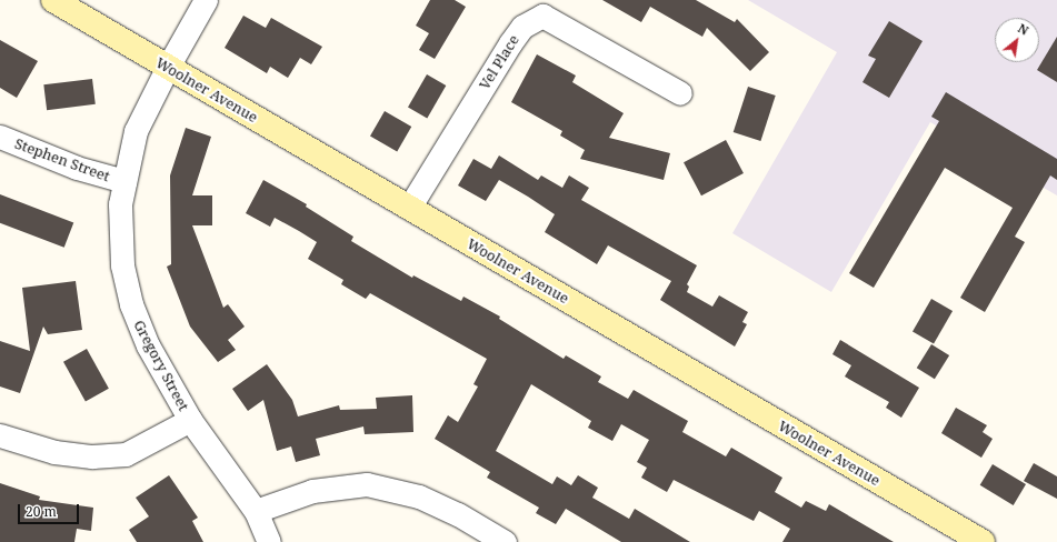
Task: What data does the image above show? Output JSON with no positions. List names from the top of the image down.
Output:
{
  "streets": {
    "street": [
      "Vel Place",
      "Woolner Avenue",
      "Stephen Street",
      "Gregory Street"
    ]
  },
  "crossings": [
    ["Vel Place", "Woolner Avenue"],
    ["Woolner Avenue", "Gregory Street"],
    ["Stephen Street", "Gregory Street"]
  ],
  "scale_bar": "20 m",
  "north": "top right"
}
